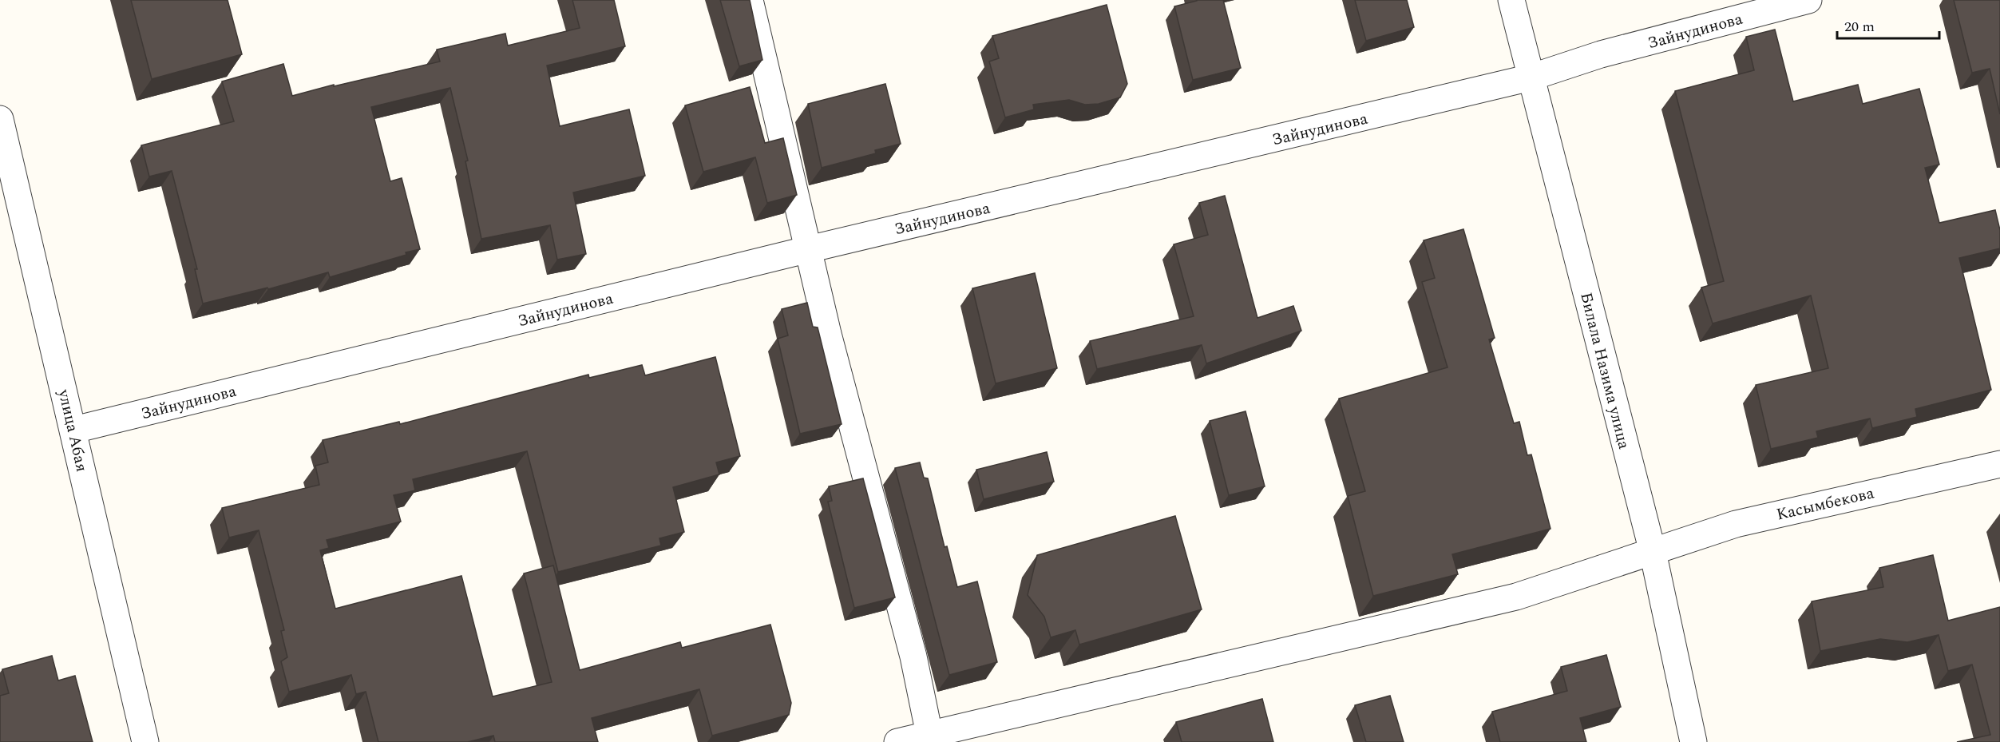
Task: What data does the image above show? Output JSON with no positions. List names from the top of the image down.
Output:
{
  "streets": {
    "street": [
      "Зайнудинова",
      "Билала Назима улица",
      "улица Абая",
      "Касымбекова"
    ]
  },
  "crossings": [
    ["Зайнудинова", "Билала Назима улица"],
    ["Зайнудинова", "улица Абая"],
    ["Билала Назима улица", "Касымбекова"]
  ],
  "scale_bar": "20 m"
}
